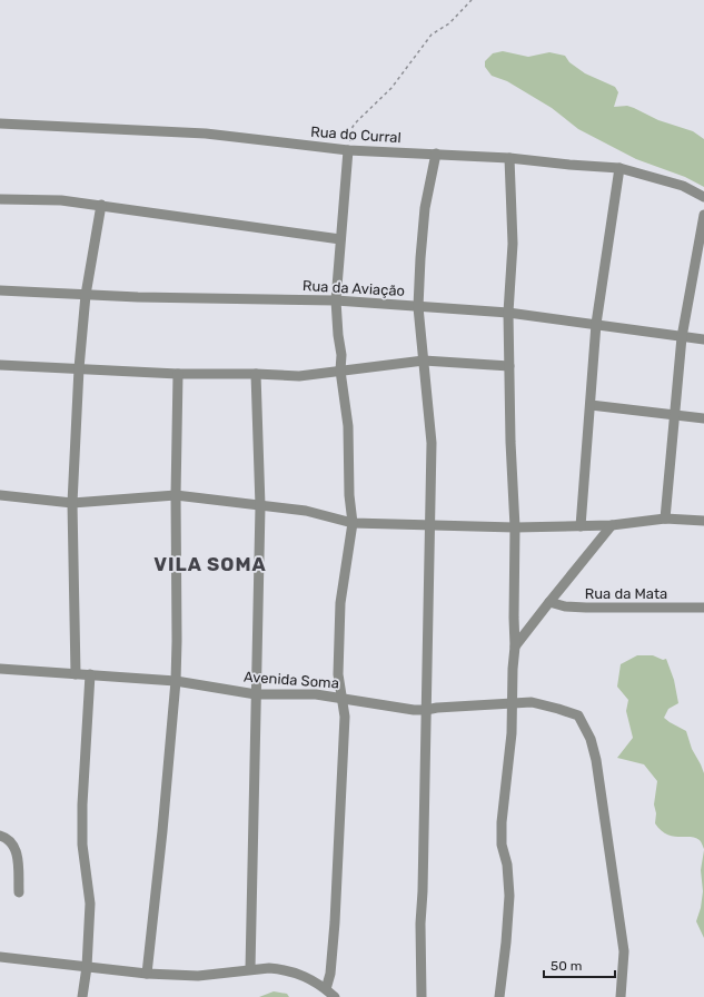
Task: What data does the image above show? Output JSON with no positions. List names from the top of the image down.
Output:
{
  "streets": {
    "street": [
      "Rua do Curral",
      "Rua da Aviação",
      "Rua da Mata",
      "Avenida Soma"
    ]
  },
  "districts": ["VILA SOMA"],
  "scale_bar": "50 m"
}
